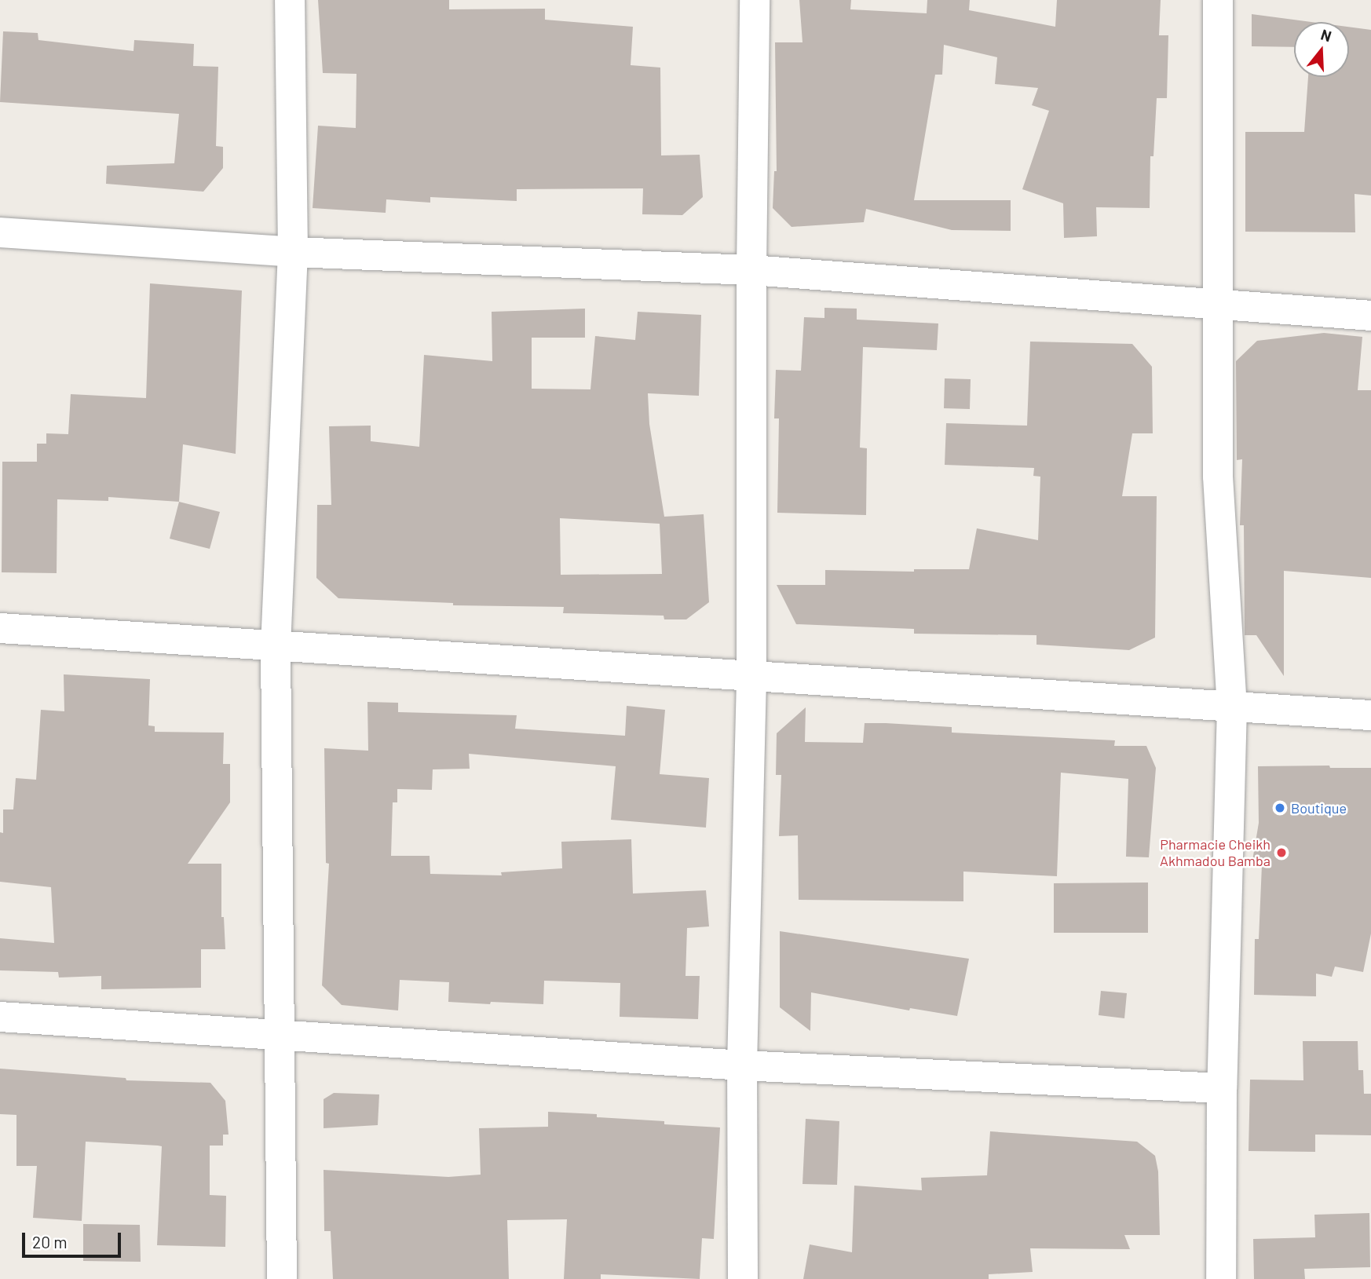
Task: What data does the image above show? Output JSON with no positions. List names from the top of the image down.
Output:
{
  "places": ["Boutique", "Pharmacie Cheikh Akhmadou Bamba"],
  "scale_bar": "20 m",
  "north": "top"
}
